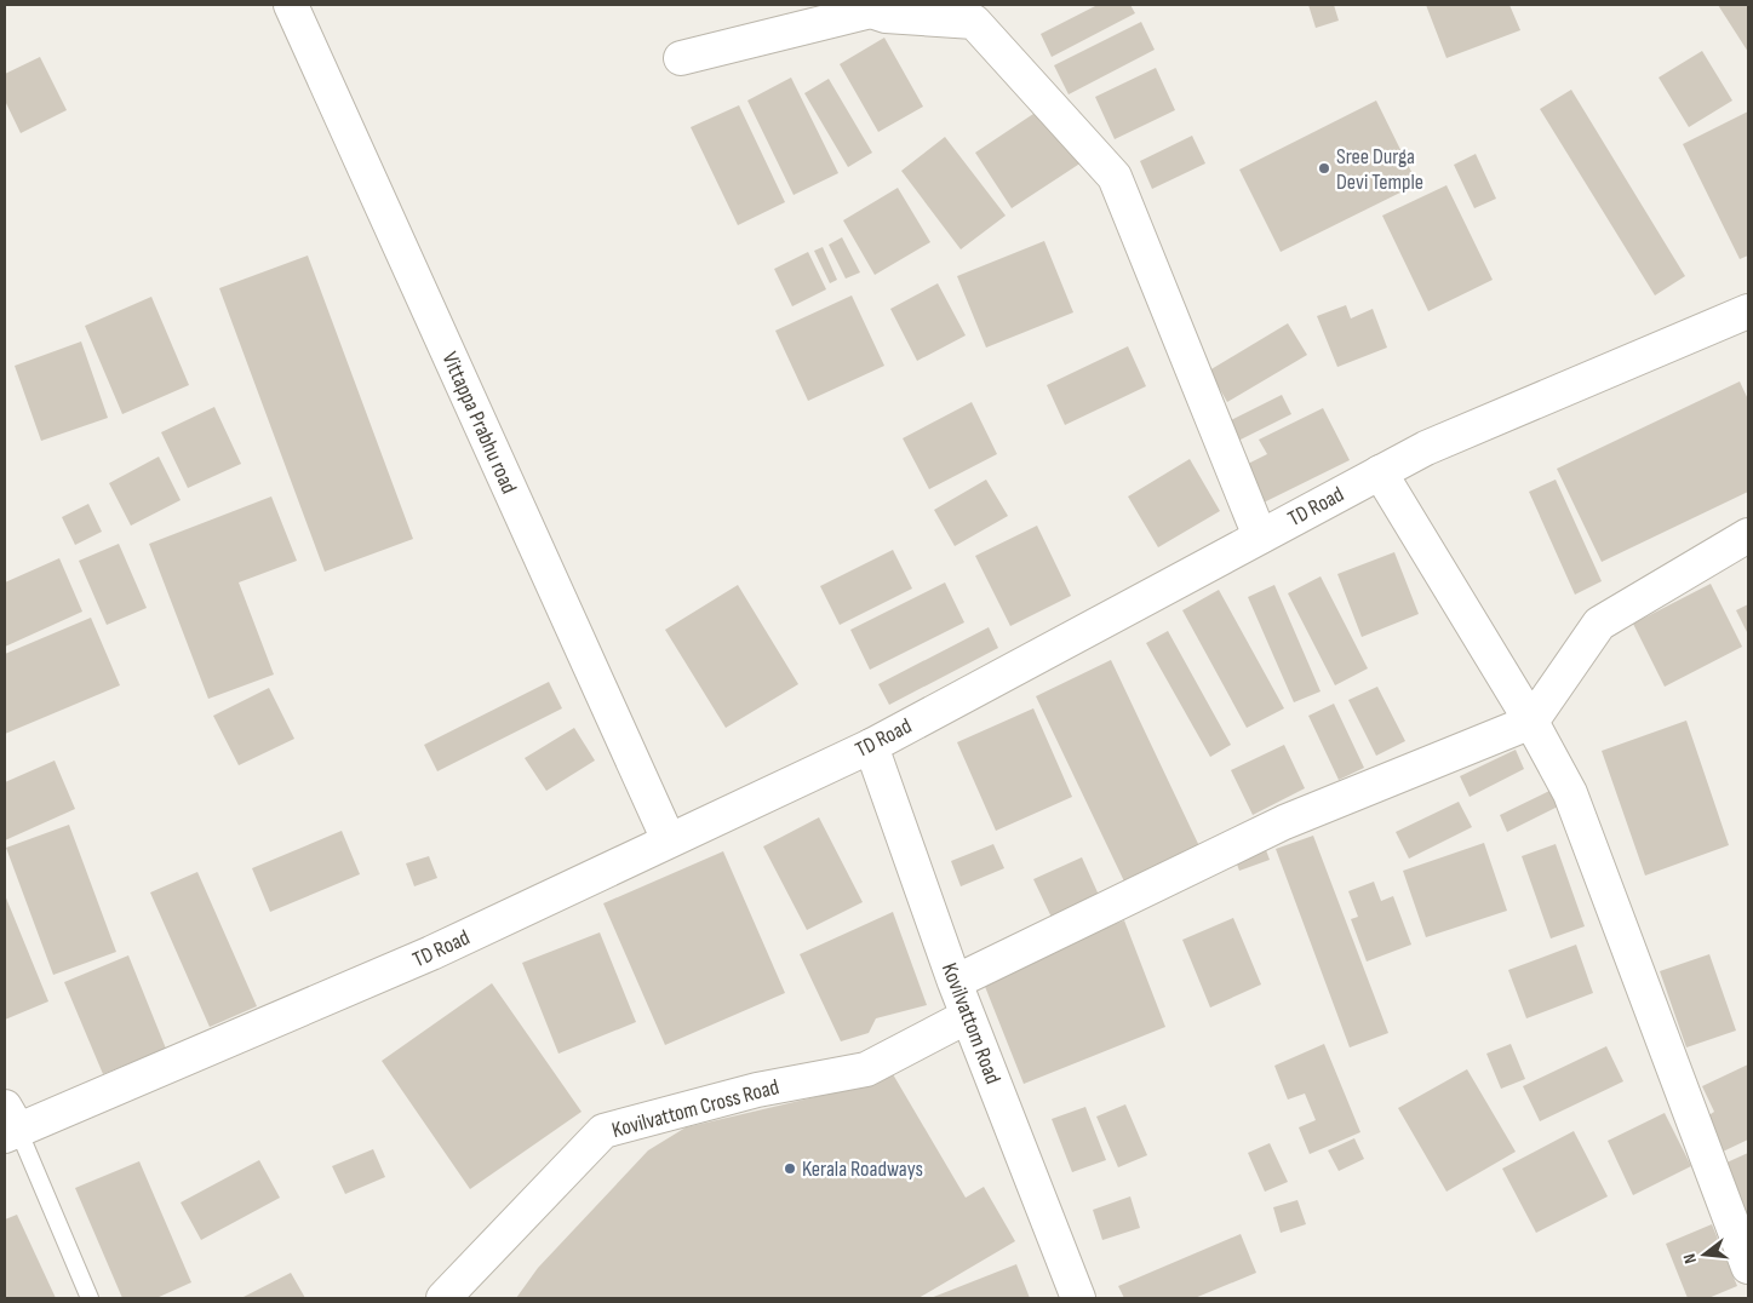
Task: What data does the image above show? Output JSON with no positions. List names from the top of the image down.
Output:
{
  "streets": {
    "street": [
      "Vittappa Prabhu road",
      "TD Road",
      "Kovilvattom Road",
      "Kovilvattom Cross Road"
    ]
  },
  "crossings": [
    ["Vittappa Prabhu road", "TD Road"],
    ["TD Road", "Kovilvattom Road"],
    ["Kovilvattom Road", "Kovilvattom Cross Road"]
  ],
  "places": ["Sree Durga Devi Temple", "Kerala Roadways"],
  "north": "left"
}
